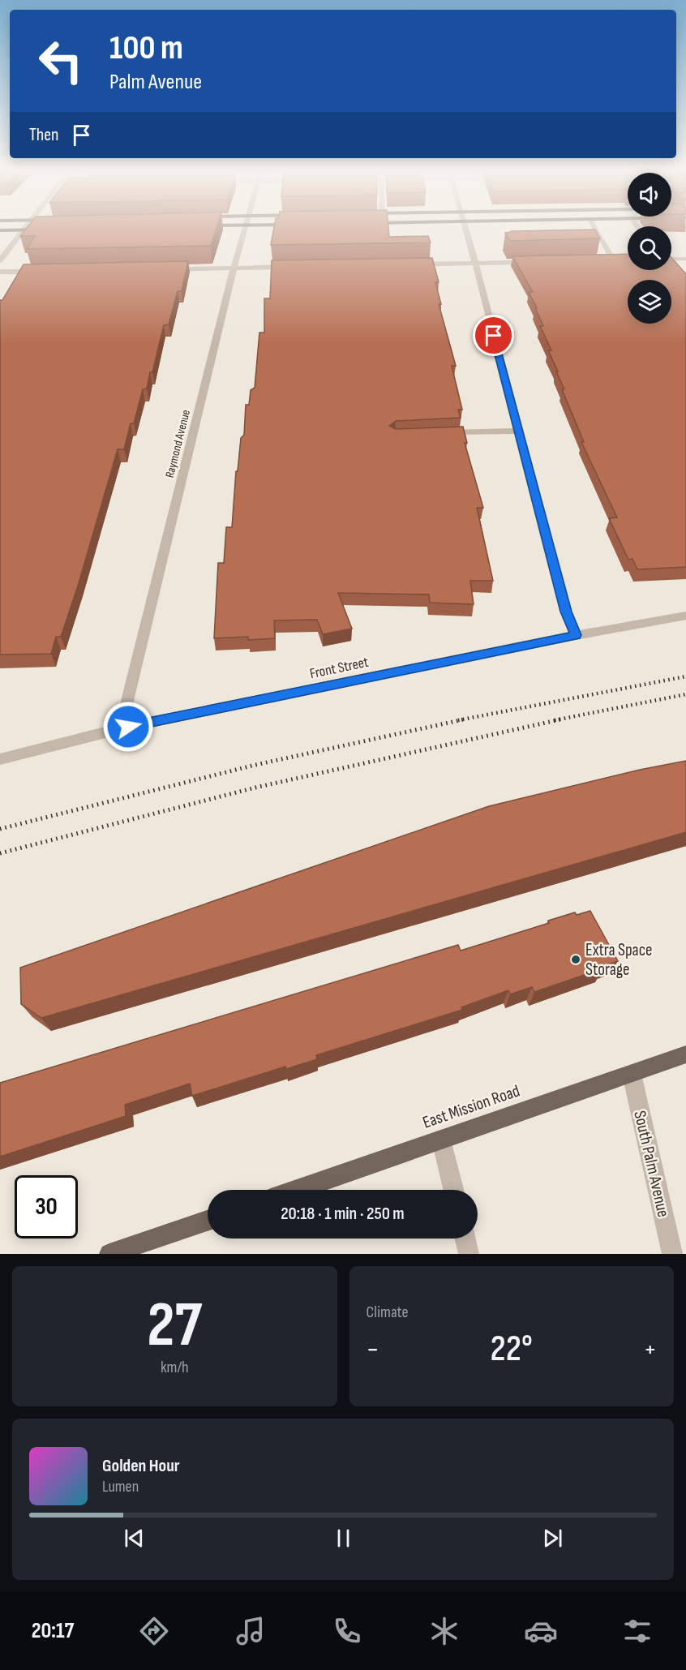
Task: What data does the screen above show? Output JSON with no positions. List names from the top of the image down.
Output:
{
  "streets": {
    "main road": ["East Mission Road"],
    "street": ["Raymond Avenue", "Front Street", "South Palm Avenue"]
  },
  "crossings": [
    ["Raymond Avenue", "Front Street"],
    ["East Mission Road", "South Palm Avenue"]
  ],
  "places": ["Extra Space Storage"],
  "page": {
    "turn": ["100 m", "Palm Avenue"],
    "then": "Then",
    "limit": "30",
    "trip": "20:18 · 1 min · 250 m",
    "tile": [
      ["27", "km/h"],
      "Climate"
    ],
    "heat": ["−", "22°", "+"],
    "song": ["Golden Hour", "Lumen"],
    "tabs": "20:17"
  }
}
